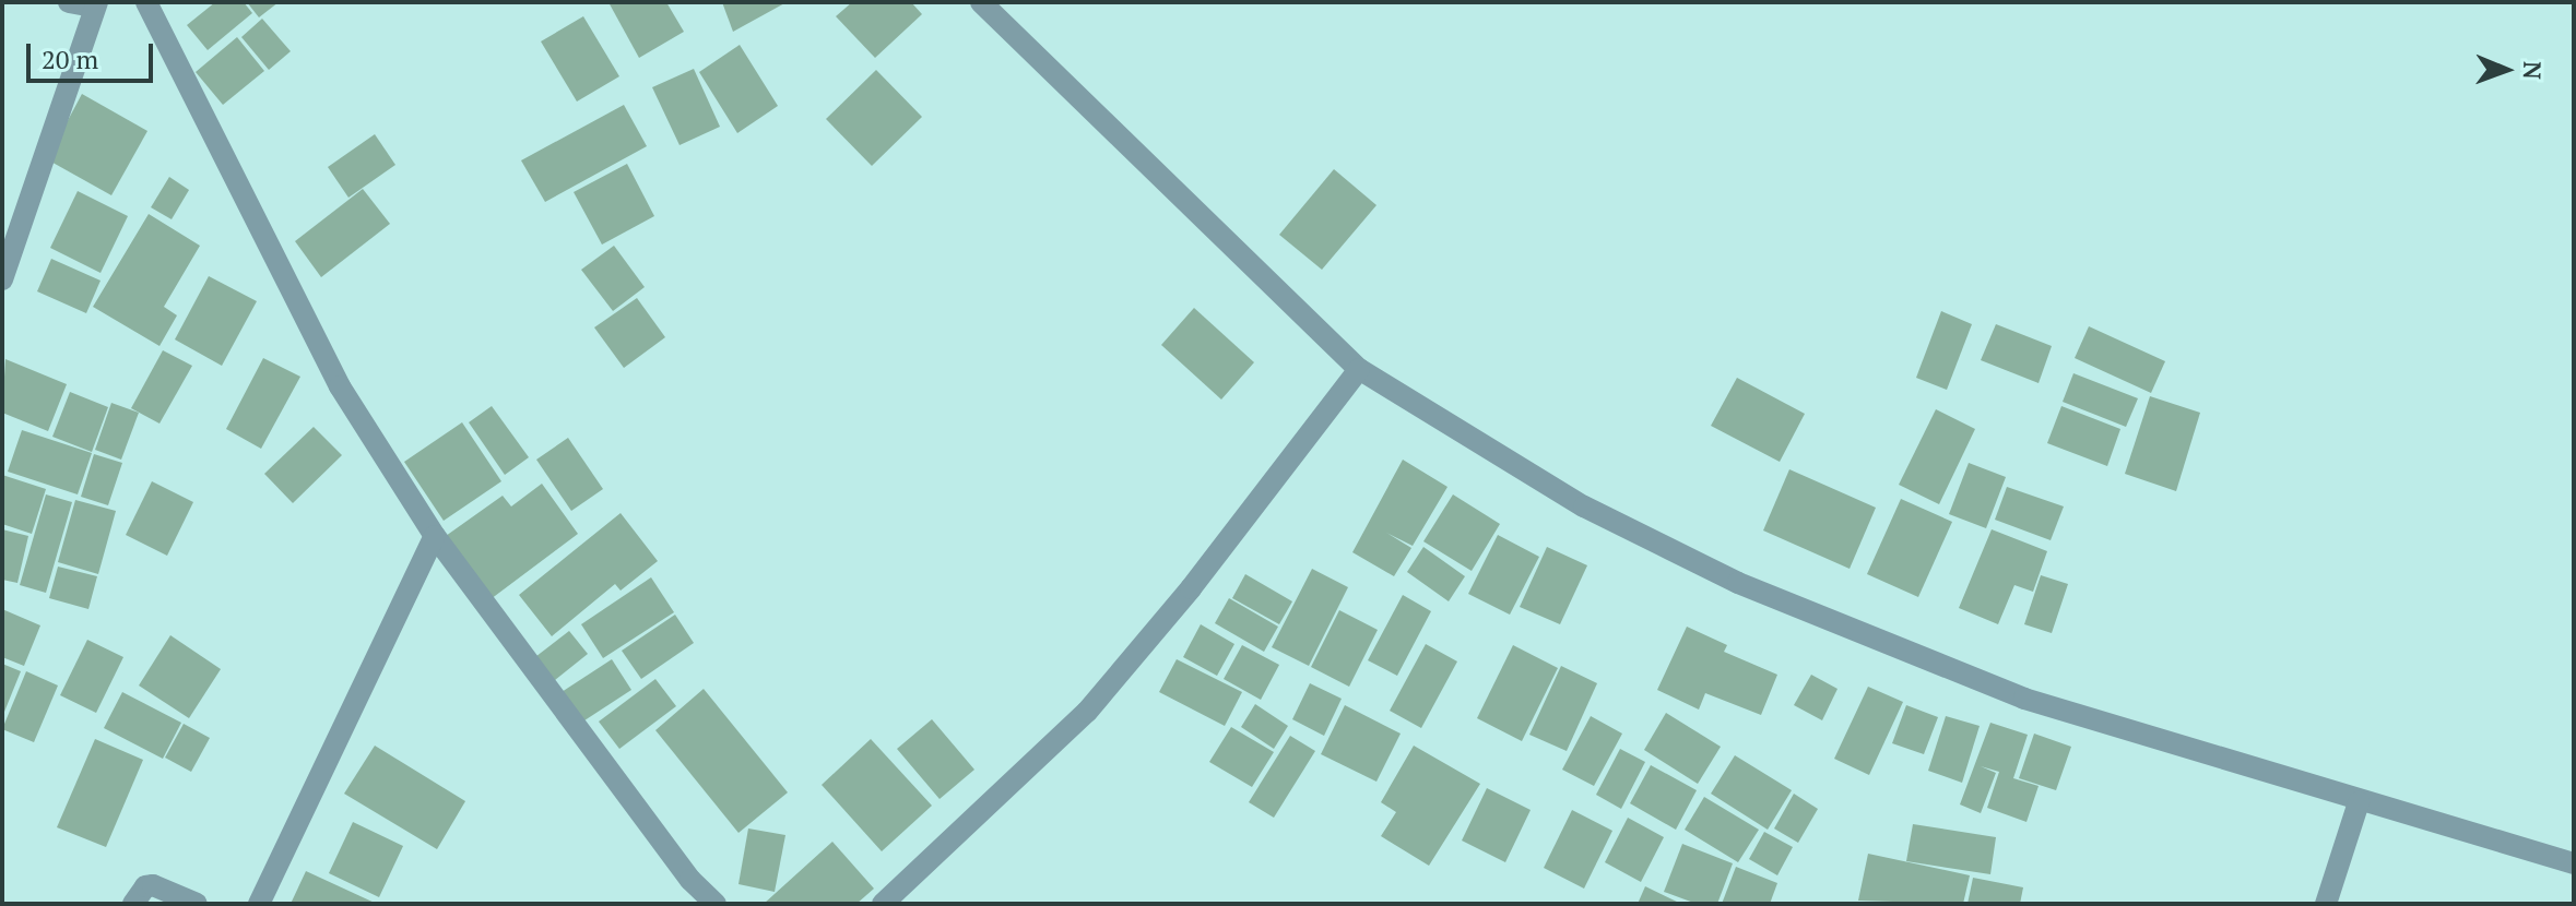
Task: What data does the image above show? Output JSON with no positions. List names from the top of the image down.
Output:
{
  "scale_bar": "20 m",
  "north": "right"
}
